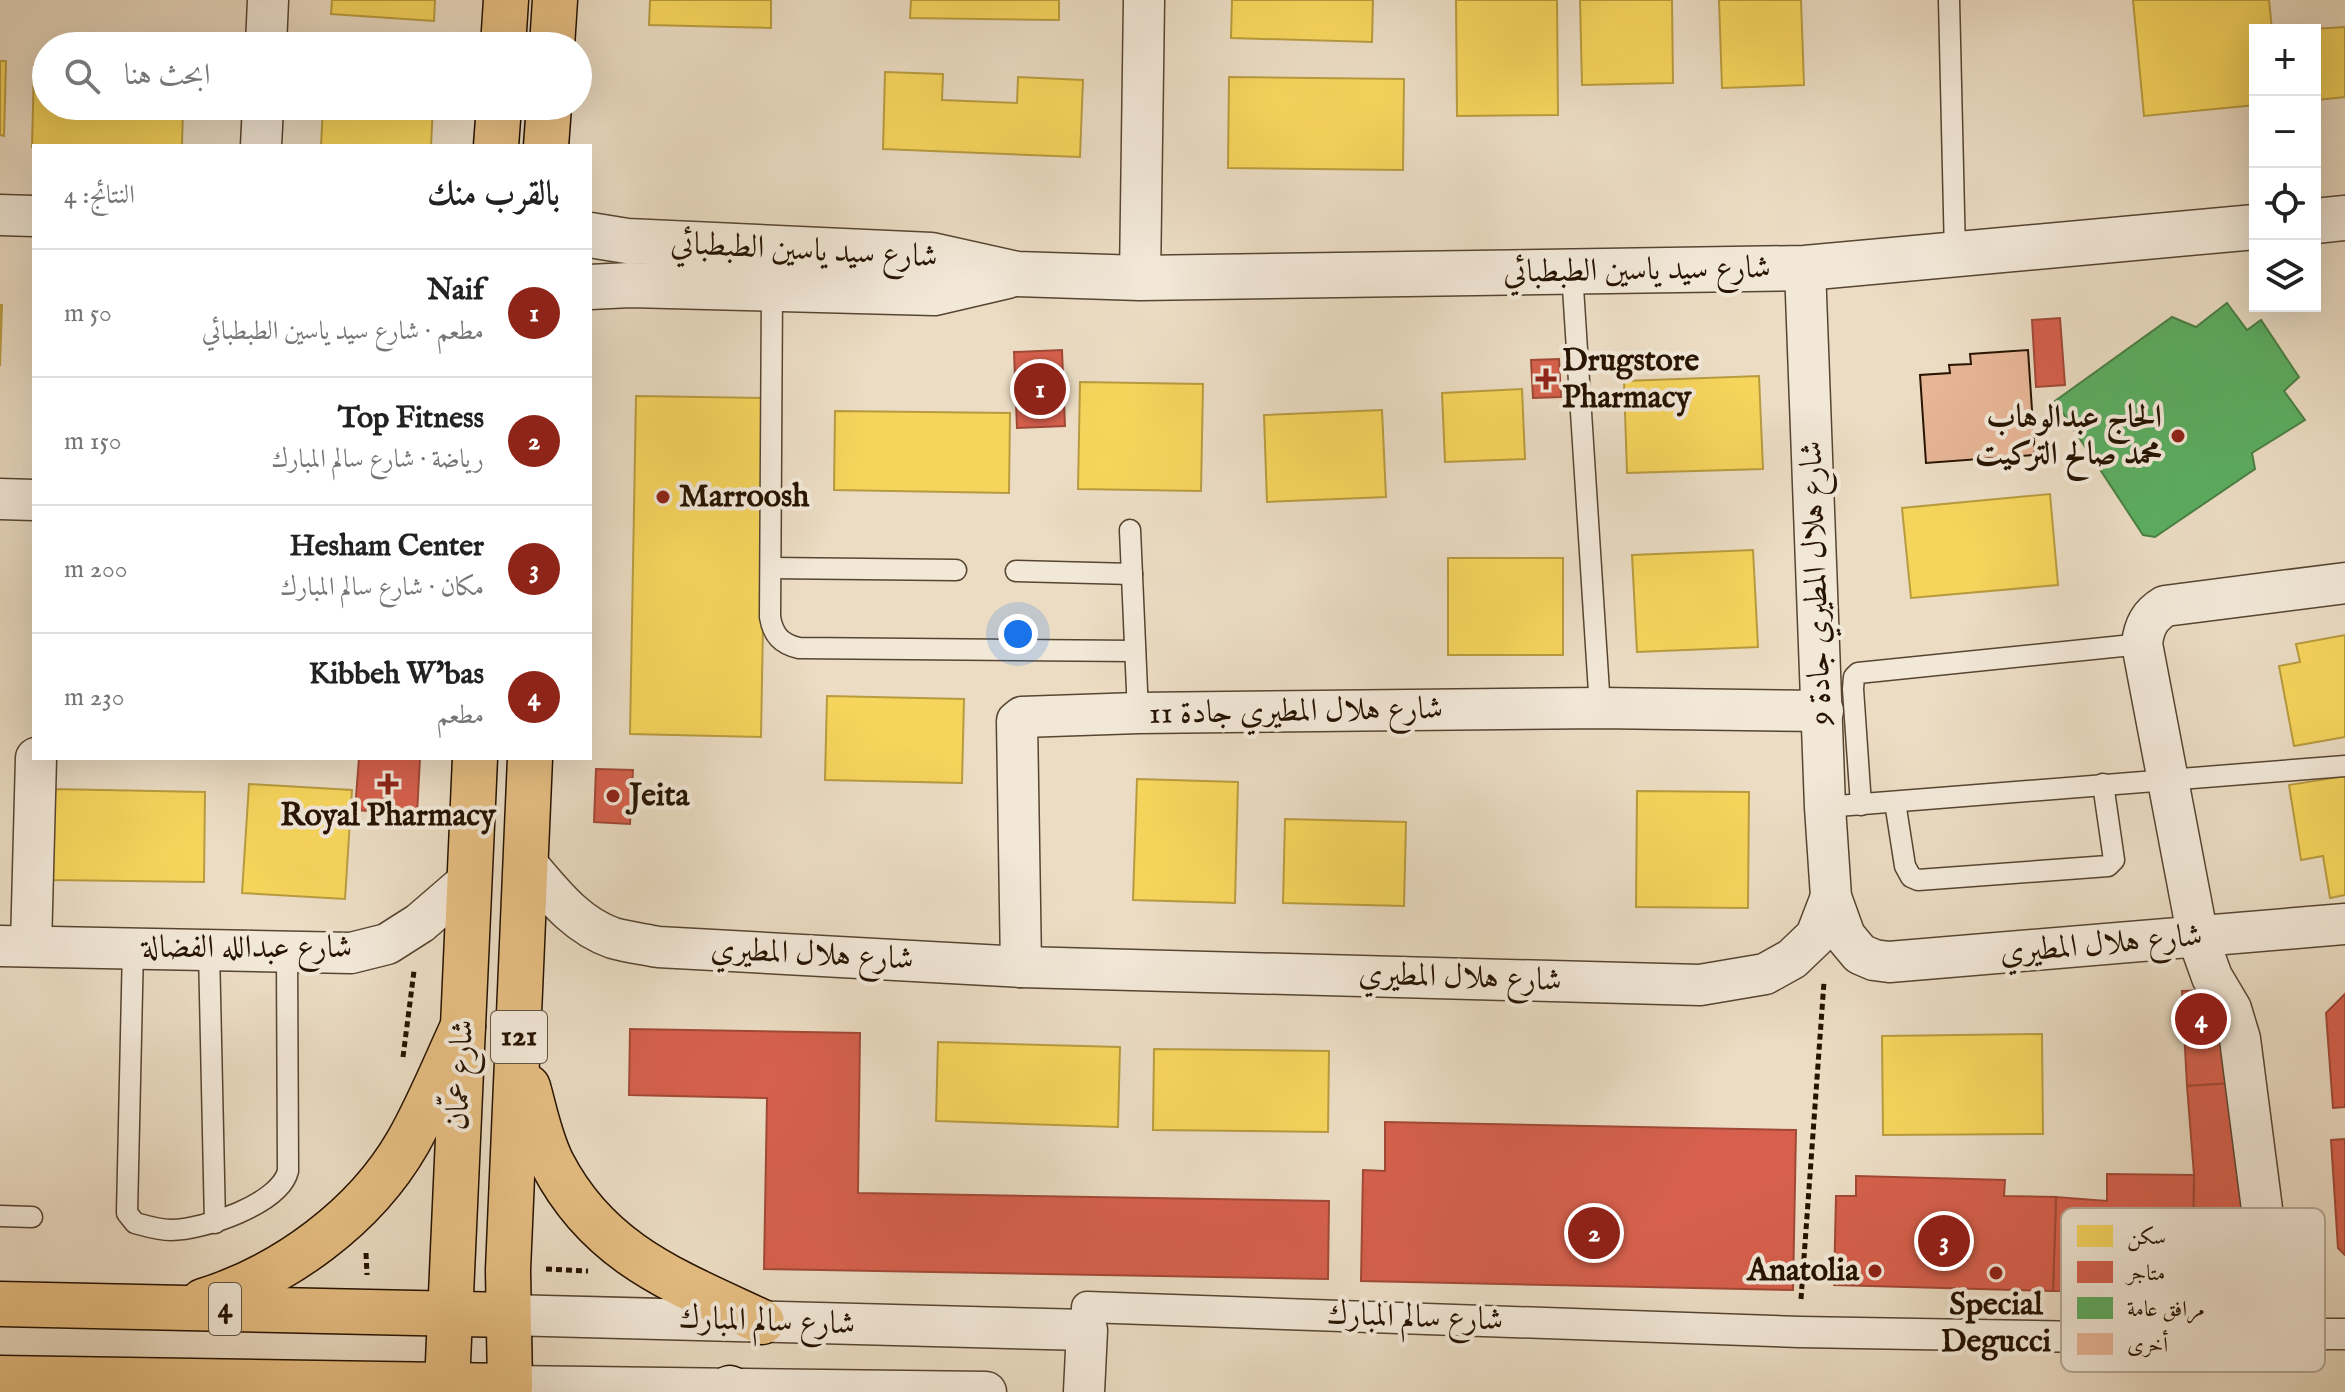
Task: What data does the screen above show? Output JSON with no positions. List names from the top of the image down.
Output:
{
  "streets": {
    "main road": ["121", "شارع عمّان", "4"],
    "street": [
      "شارع سيد ياسين الطبطبائي",
      "شارع هلال المطيري جادة 9",
      "شارع هلال المطيري جادة 11",
      "شارع هلال المطيري",
      "شارع عبدالله الفضالة",
      "شارع سالم المبارك"
    ]
  },
  "crossings": [
    ["شارع سيد ياسين الطبطبائي", "شارع هلال المطيري جادة 9"],
    ["شارع هلال المطيري جادة 9", "شارع هلال المطيري جادة 11"],
    ["شارع هلال المطيري جادة 9", "شارع هلال المطيري"],
    ["شارع هلال المطيري جادة 11", "شارع هلال المطيري"],
    ["شارع هلال المطيري", "شارع عمّان"],
    ["شارع عبدالله الفضالة", "شارع عمّان"],
    ["شارع عمّان", "4"],
    ["شارع عمّان", "شارع سالم المبارك"],
    ["4", "شارع سالم المبارك"]
  ],
  "places": {
    "health": ["Drugstore Pharmacy", "Royal Pharmacy"],
    "other": [
      "الحاج عبدالوهاب محمد صالح التركيت",
      "Marroosh",
      "Jeita",
      "Anatolia",
      "Special Degucci"
    ]
  },
  "legend": [
    "سكن",
    "متاجر",
    "مرافق عامة",
    "أخرى"
  ],
  "page": {
    "map_buttons": ["+", "−"],
    "search": "ابحث هنا",
    "heading": ["بالقرب منك", "النتائج: 4"],
    "list": [
      {
        "mark": "1",
        "name": "Naif",
        "note": "مطعم · شارع سيد ياسين الطبطبائي",
        "value": "50 m"
      },
      {
        "mark": "2",
        "name": "Top Fitness",
        "note": "رياضة · شارع سالم المبارك",
        "value": "150 m"
      },
      {
        "mark": "3",
        "name": "Hesham Center",
        "note": "مكان · شارع سالم المبارك",
        "value": "200 m"
      },
      {
        "mark": "4",
        "name": "Kibbeh W'bas",
        "note": "مطعم",
        "value": "230 m"
      }
    ],
    "pins": [
      "1",
      "4",
      "2",
      "3"
    ]
  }
}
